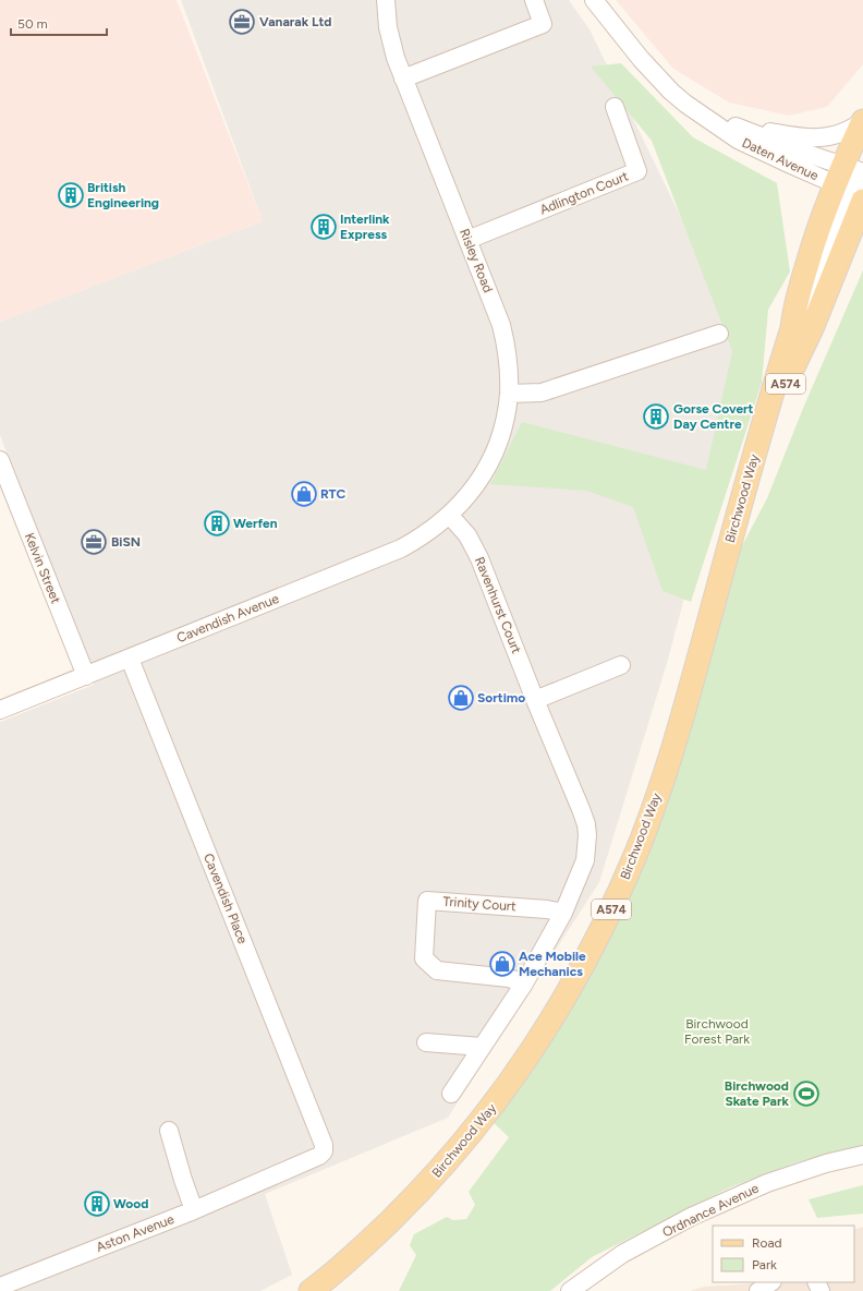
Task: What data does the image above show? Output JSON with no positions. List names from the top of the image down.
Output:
{
  "streets": {
    "main road": ["A574", "Birchwood Way"],
    "street": [
      "Daten Avenue",
      "Adlington Court",
      "Risley Road",
      "Kelvin Street",
      "Ravenhurst Court",
      "Cavendish Avenue",
      "Cavendish Place",
      "Trinity Court",
      "Ordnance Avenue",
      "Aston Avenue"
    ]
  },
  "crossings": [
    ["Daten Avenue", "Birchwood Way"],
    ["Adlington Court", "Risley Road"],
    ["Risley Road", "Ravenhurst Court"],
    ["Risley Road", "Cavendish Avenue"],
    ["Kelvin Street", "Cavendish Avenue"],
    ["Ravenhurst Court", "Cavendish Avenue"],
    ["Ravenhurst Court", "Trinity Court"],
    ["Cavendish Avenue", "Cavendish Place"],
    ["Cavendish Place", "Aston Avenue"]
  ],
  "parks": ["Birchwood Forest Park"],
  "places": {
    "office": ["Vanarak Ltd", "BiSN"],
    "building": [
      "British Engineering",
      "Interlink Express",
      "Gorse Covert Day Centre",
      "Werfen",
      "Wood"
    ],
    "shop": ["RTC", "Sortimo", "Ace Mobile Mechanics"],
    "sports": ["Birchwood Skate Park"]
  },
  "legend": ["Road", "Park"],
  "scale_bar": "50 m"
}
